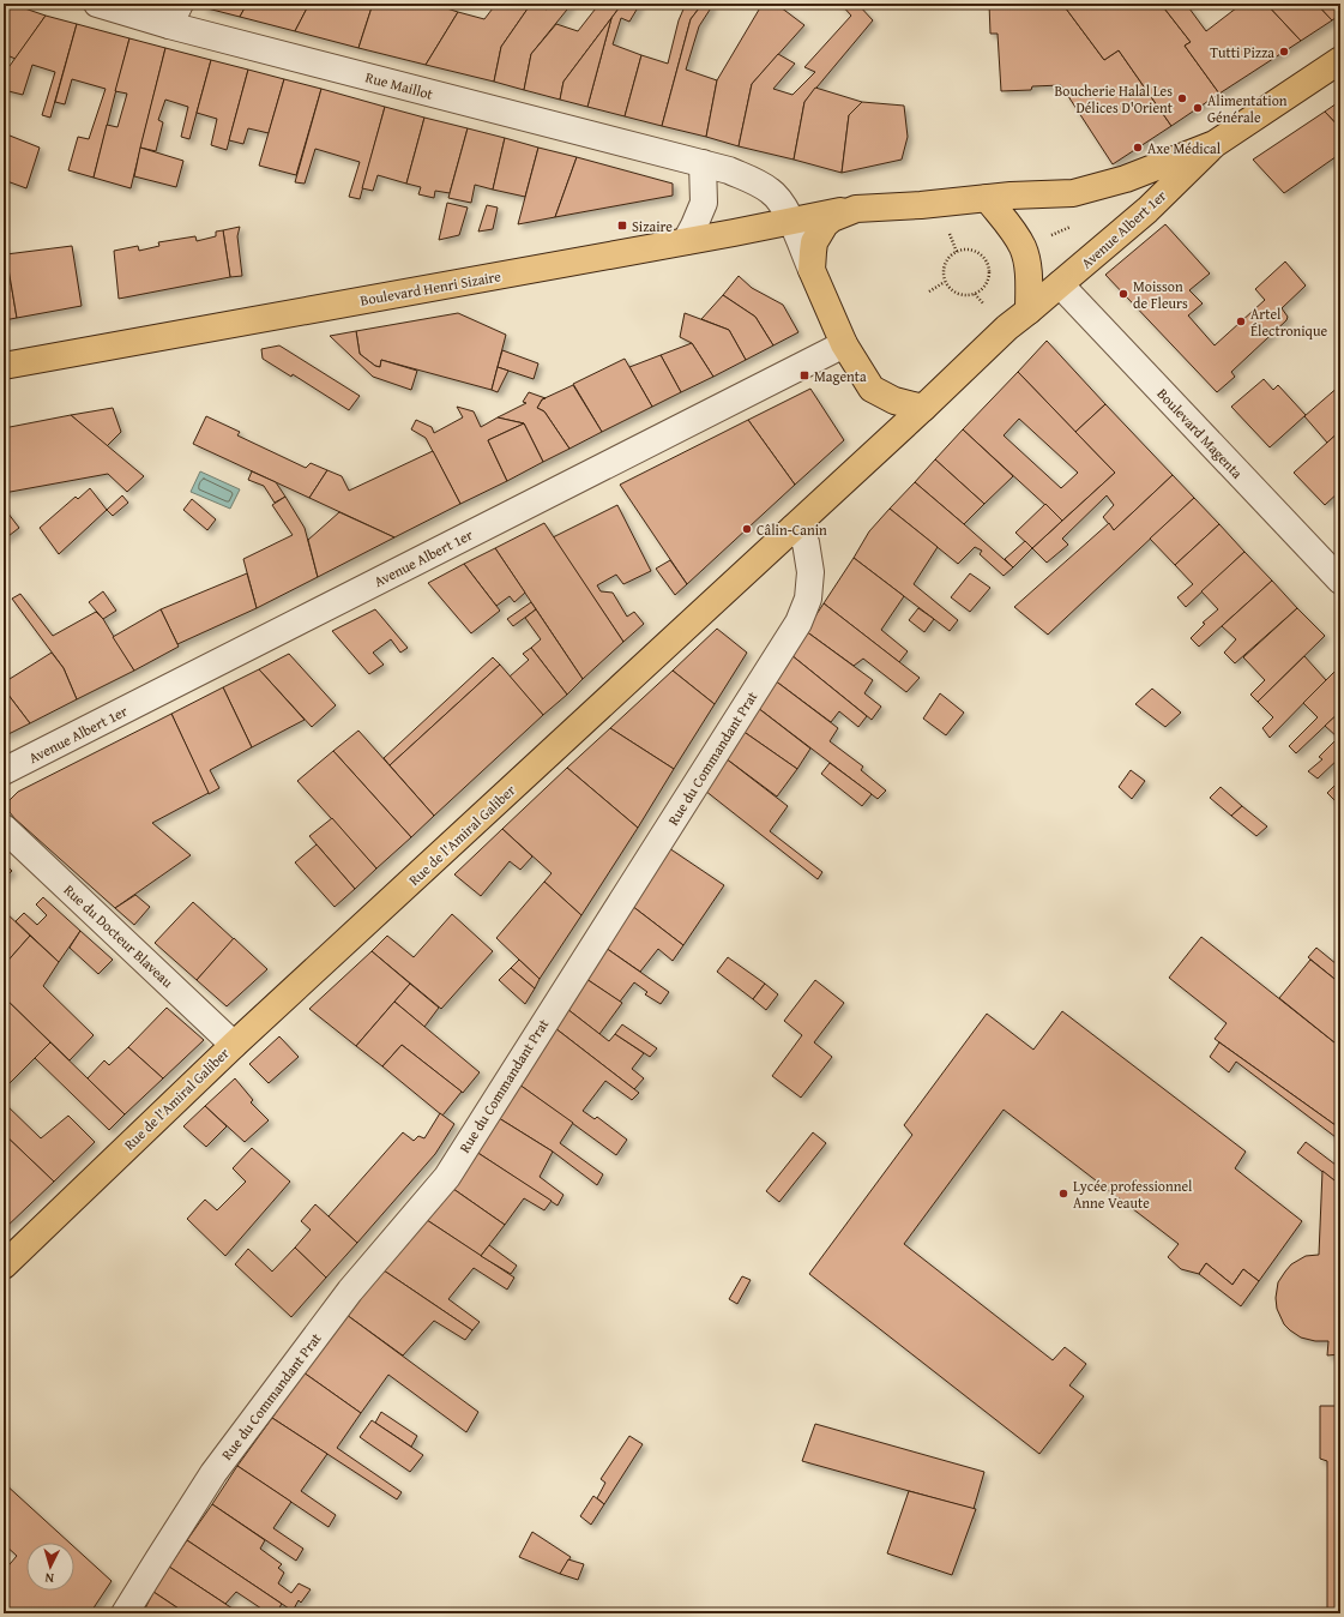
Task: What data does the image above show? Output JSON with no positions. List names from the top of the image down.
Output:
{
  "streets": {
    "main road": ["Avenue Albert 1er", "Boulevard Henri Sizaire", "Rue de l'Amiral Galiber"],
    "street": [
      "Rue Maillot",
      "Boulevard Magenta",
      "Rue du Commandant Prat",
      "Rue du Docteur Blaveau"
    ]
  },
  "crossings": [
    ["Rue Maillot", "Boulevard Henri Sizaire"],
    ["Avenue Albert 1er", "Boulevard Henri Sizaire"],
    ["Avenue Albert 1er", "Boulevard Magenta"],
    ["Avenue Albert 1er", "Rue de l'Amiral Galiber"],
    ["Rue du Commandant Prat", "Rue de l'Amiral Galiber"],
    ["Rue de l'Amiral Galiber", "Rue du Docteur Blaveau"]
  ],
  "places": {
    "other": [
      "Tutti Pizza",
      "Boucherie Halal Les Délices D'Orient",
      "Alimentation Générale",
      "Axe Médical",
      "Moisson de Fleurs",
      "Artel Électronique",
      "Câlin-Canin",
      "Lycée professionnel Anne Veaute"
    ],
    "transit": ["Sizaire", "Magenta"]
  },
  "north": "bottom"
}
